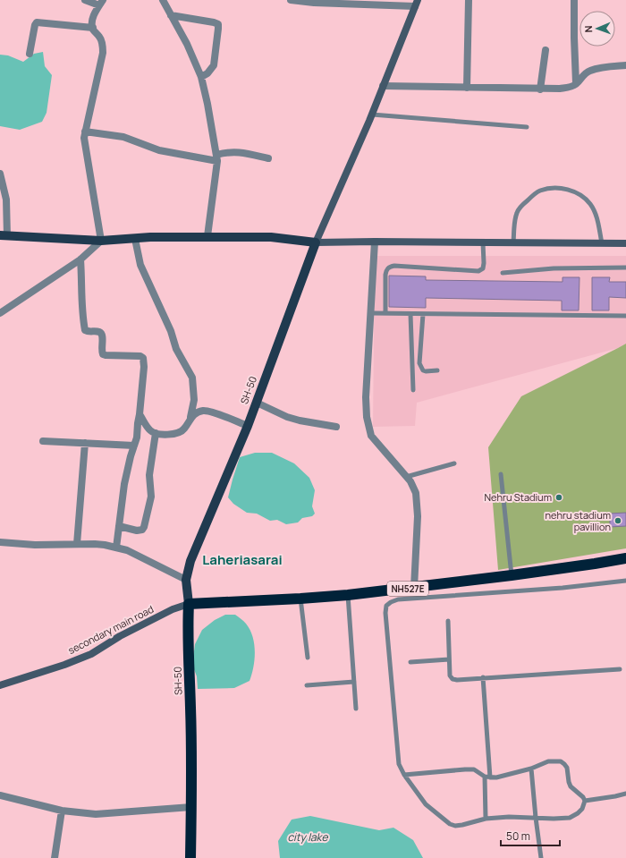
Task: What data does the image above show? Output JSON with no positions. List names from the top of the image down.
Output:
{
  "streets": {
    "highway": ["SH-50", "NH527E"],
    "main road": ["secondary main road"]
  },
  "crossings": [
    ["SH-50", "NH527E"],
    ["SH-50", "secondary main road"],
    ["NH527E", "secondary main road"]
  ],
  "districts": ["Laheriasarai"],
  "water": ["city lake"],
  "places": ["Nehru Stadium", "nehru stadium pavillion"],
  "scale_bar": "50 m",
  "north": "left"
}
